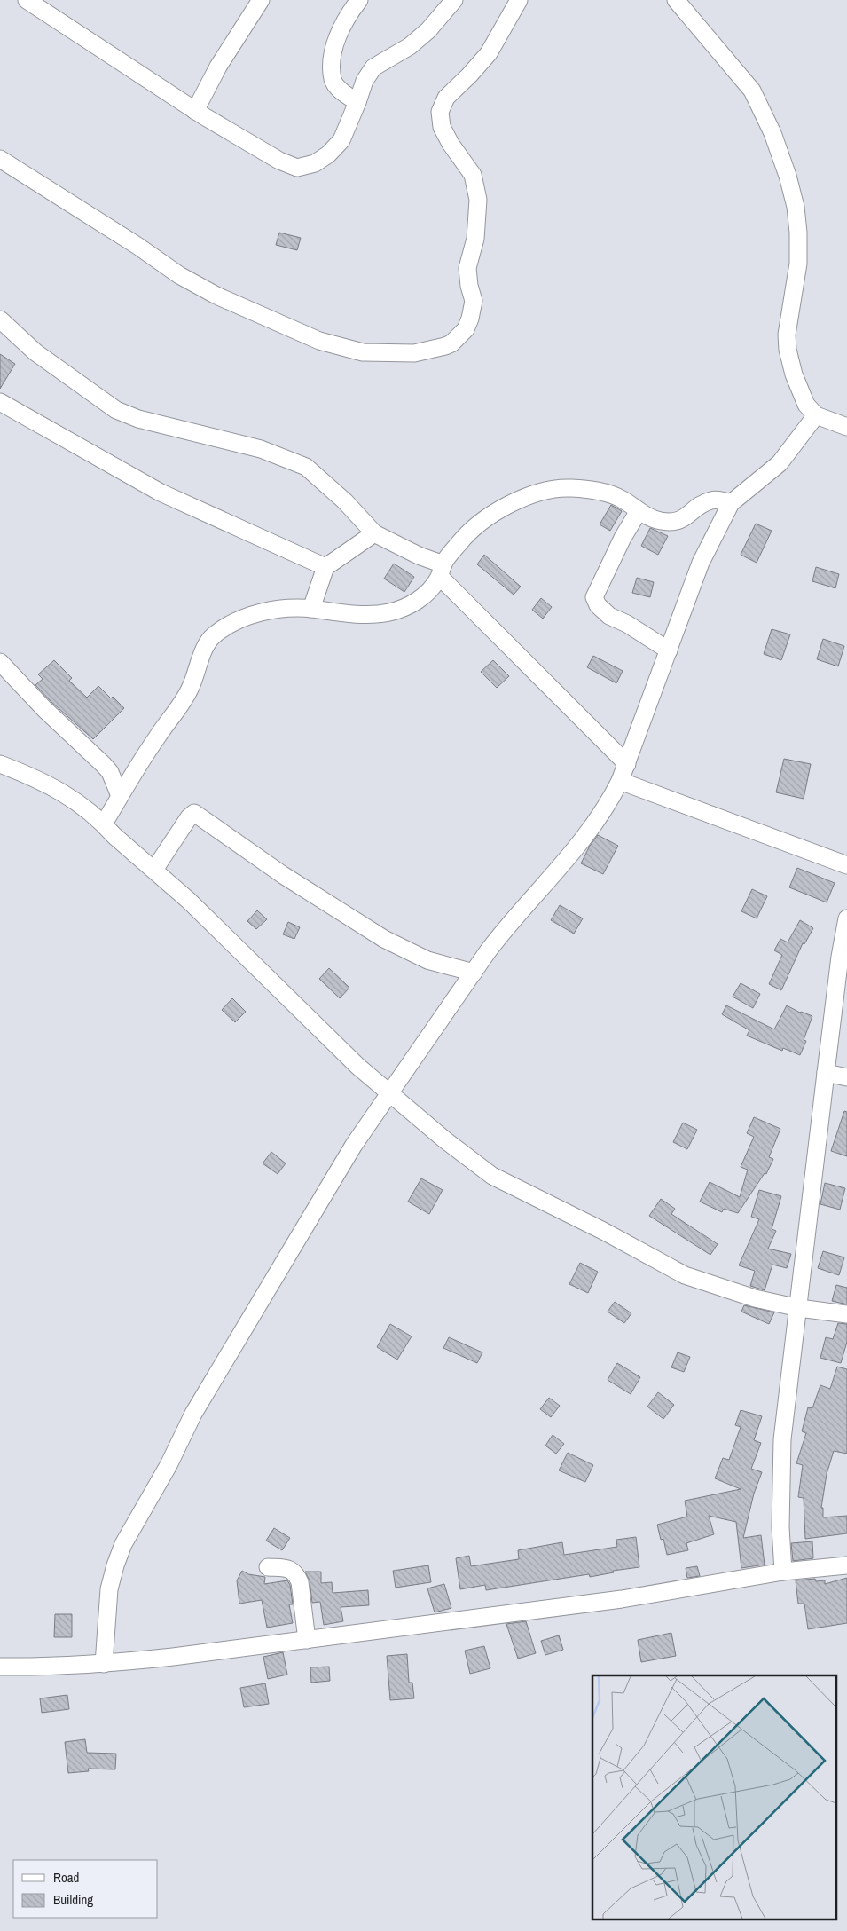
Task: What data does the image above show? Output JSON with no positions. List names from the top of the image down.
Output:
{
  "legend": ["Road", "Building"]
}
